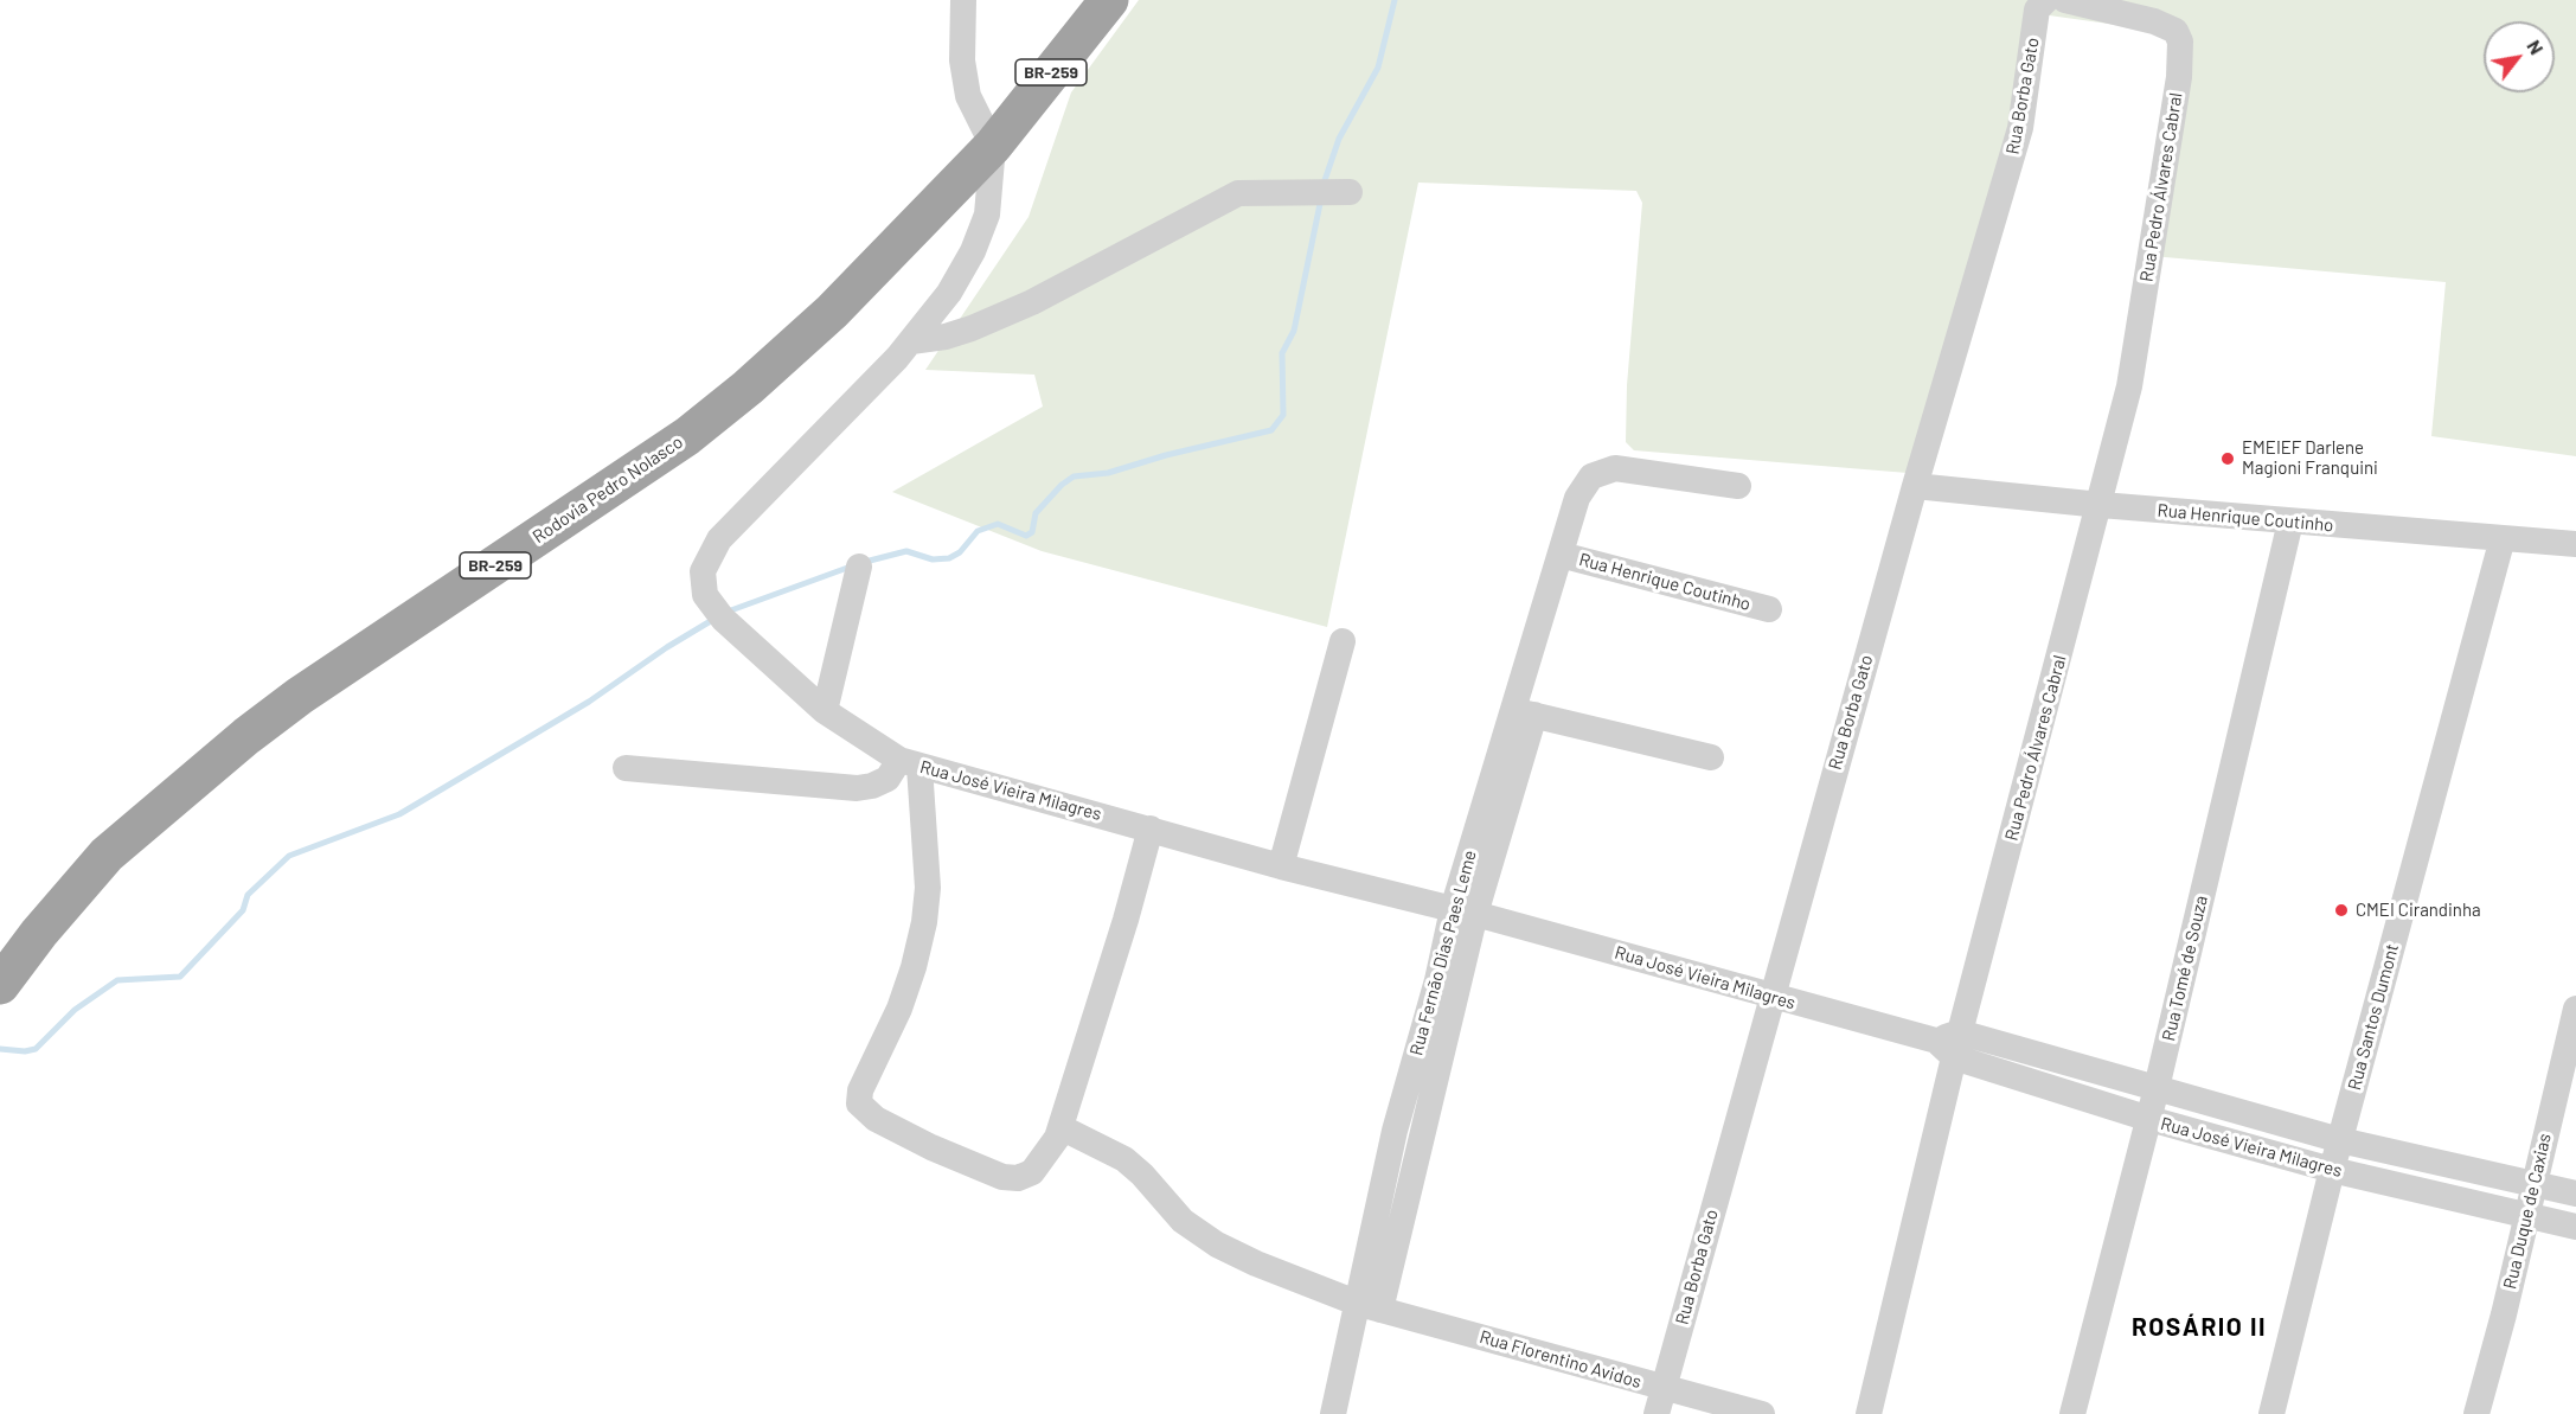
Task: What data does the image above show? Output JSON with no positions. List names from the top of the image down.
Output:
{
  "streets": {
    "highway": ["BR-259", "Rodovia Pedro Nolasco"],
    "street": [
      "Rua Borba Gato",
      "Rua Pedro Álvares Cabral",
      "Rua Henrique Coutinho",
      "Rua José Vieira Milagres",
      "Rua Fernão Dias Paes Leme",
      "Rua Tomé de Souza",
      "Rua Santos Dumont",
      "Rua Duque de Caxias",
      "Rua Florentino Avidos"
    ]
  },
  "crossings": [
    ["Rua Borba Gato", "Rua Henrique Coutinho"],
    ["Rua Borba Gato", "Rua José Vieira Milagres"],
    ["Rua Borba Gato", "Rua Florentino Avidos"],
    ["Rua Pedro Álvares Cabral", "Rua Henrique Coutinho"],
    ["Rua Pedro Álvares Cabral", "Rua José Vieira Milagres"],
    ["Rodovia Pedro Nolasco", "Rua José Vieira Milagres"],
    ["Rua Henrique Coutinho", "Rua Fernão Dias Paes Leme"],
    ["Rua Henrique Coutinho", "Rua Tomé de Souza"],
    ["Rua Henrique Coutinho", "Rua Santos Dumont"],
    ["Rua José Vieira Milagres", "Rua Fernão Dias Paes Leme"],
    ["Rua José Vieira Milagres", "Rua Tomé de Souza"],
    ["Rua José Vieira Milagres", "Rua Santos Dumont"],
    ["Rua José Vieira Milagres", "Rua Duque de Caxias"],
    ["Rua Fernão Dias Paes Leme", "Rua Florentino Avidos"]
  ],
  "districts": ["ROSÁRIO II"],
  "places": ["EMEIEF Darlene Magioni Franquini", "CMEI Cirandinha"],
  "north": "top right"
}
